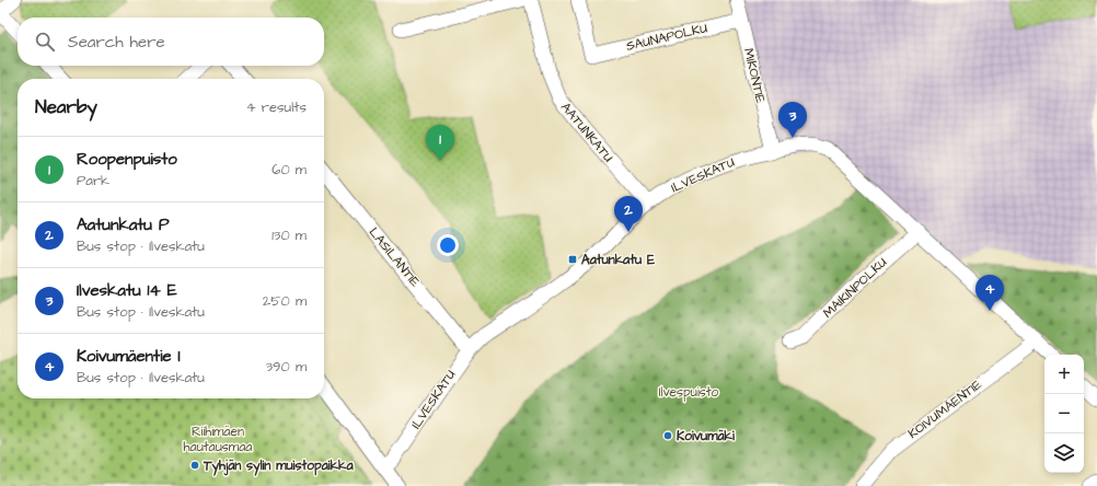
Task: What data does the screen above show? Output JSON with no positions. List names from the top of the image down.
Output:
{
  "streets": {
    "street": [
      "SAUNAPOLKU",
      "MIKONTIE",
      "AATUNKATU",
      "ILVESKATU",
      "LASILANTIE",
      "MAIKINPOLKU",
      "KOIVUMÄENTIE"
    ]
  },
  "crossings": [
    ["SAUNAPOLKU", "MIKONTIE"],
    ["MIKONTIE", "ILVESKATU"],
    ["AATUNKATU", "ILVESKATU"],
    ["ILVESKATU", "LASILANTIE"],
    ["ILVESKATU", "MAIKINPOLKU"],
    ["ILVESKATU", "KOIVUMÄENTIE"]
  ],
  "parks": ["Ilvespuisto", "Riihimäen hautausmaa"],
  "places": {
    "transit": ["Aatunkatu E"],
    "other": ["Koivumäki", "Tyhjän sylin muistopaikka"]
  },
  "page": {
    "search": "Search here",
    "heading": ["Nearby", "4 results"],
    "pins": [
      "3",
      "1",
      "2",
      "4"
    ],
    "list": [
      {
        "mark": "1",
        "name": "Roopenpuisto",
        "note": "Park",
        "value": "60 m"
      },
      {
        "mark": "2",
        "name": "Aatunkatu P",
        "note": "Bus stop · Ilveskatu",
        "value": "130 m"
      },
      {
        "mark": "3",
        "name": "Ilveskatu 14 E",
        "note": "Bus stop · Ilveskatu",
        "value": "250 m"
      },
      {
        "mark": "4",
        "name": "Koivumäentie I",
        "note": "Bus stop · Ilveskatu",
        "value": "390 m"
      }
    ],
    "map_buttons": ["+", "−"]
  }
}
